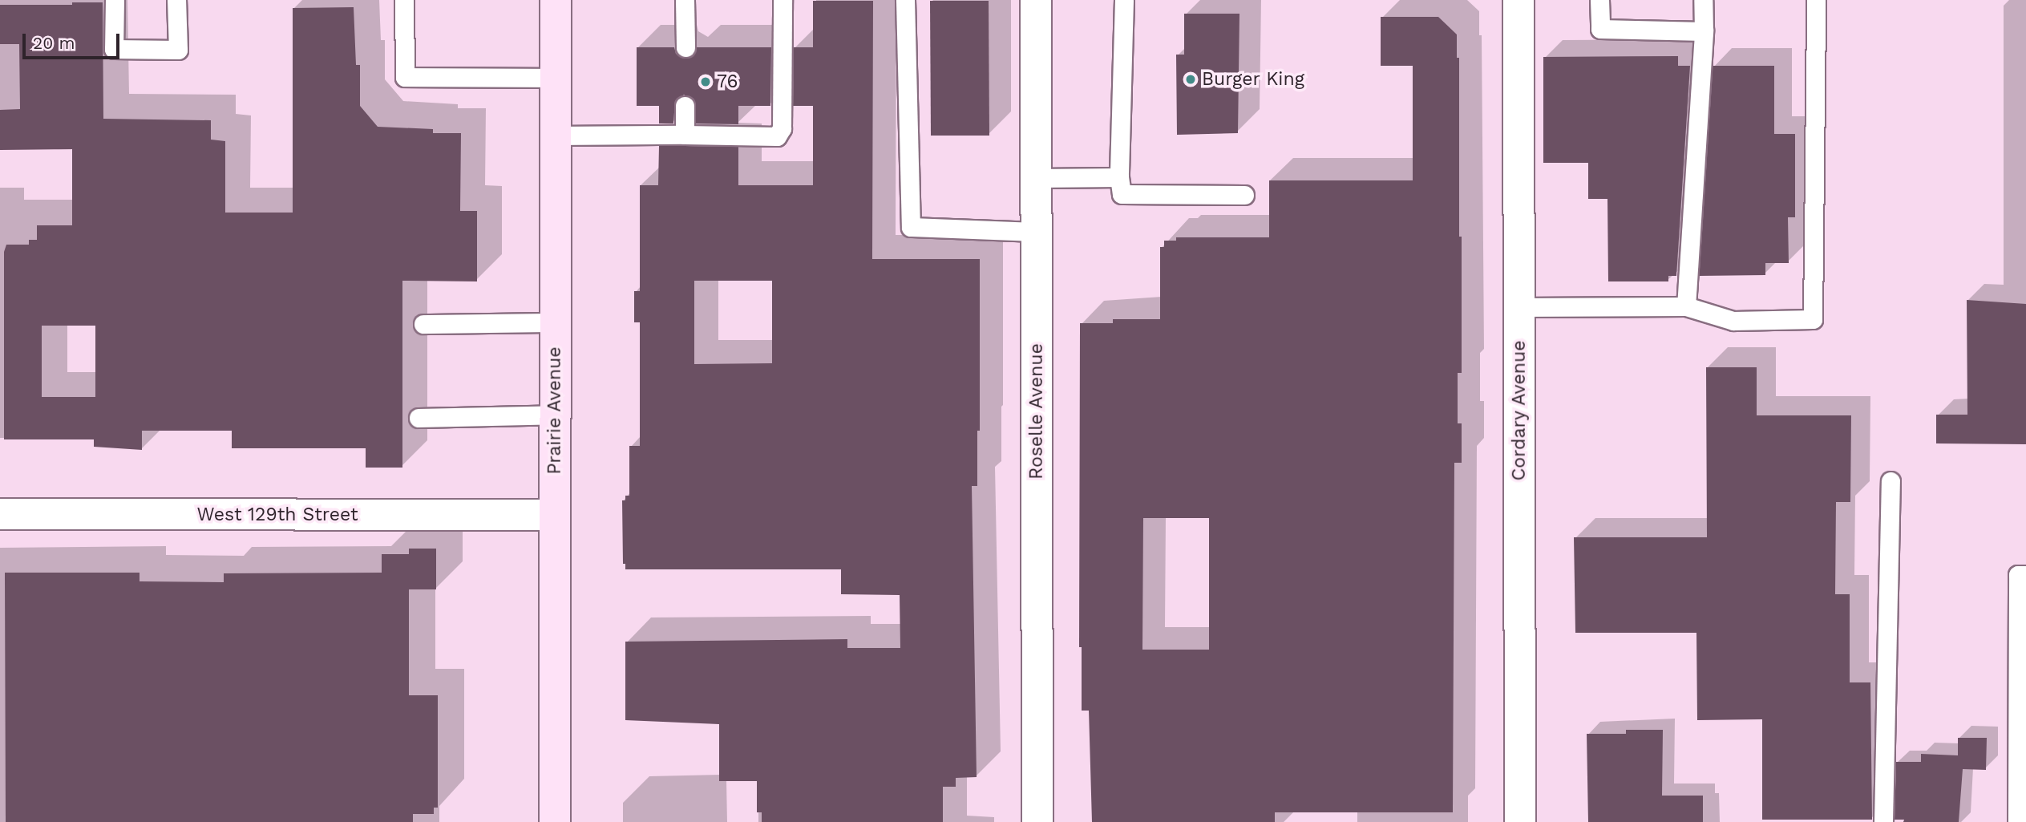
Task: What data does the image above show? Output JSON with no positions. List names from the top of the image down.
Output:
{
  "streets": {
    "main road": ["Prairie Avenue"],
    "street": ["Cordary Avenue", "Roselle Avenue", "West 129th Street"]
  },
  "crossings": [
    ["Prairie Avenue", "West 129th Street"]
  ],
  "places": ["Burger King", "76"],
  "scale_bar": "20 m"
}
